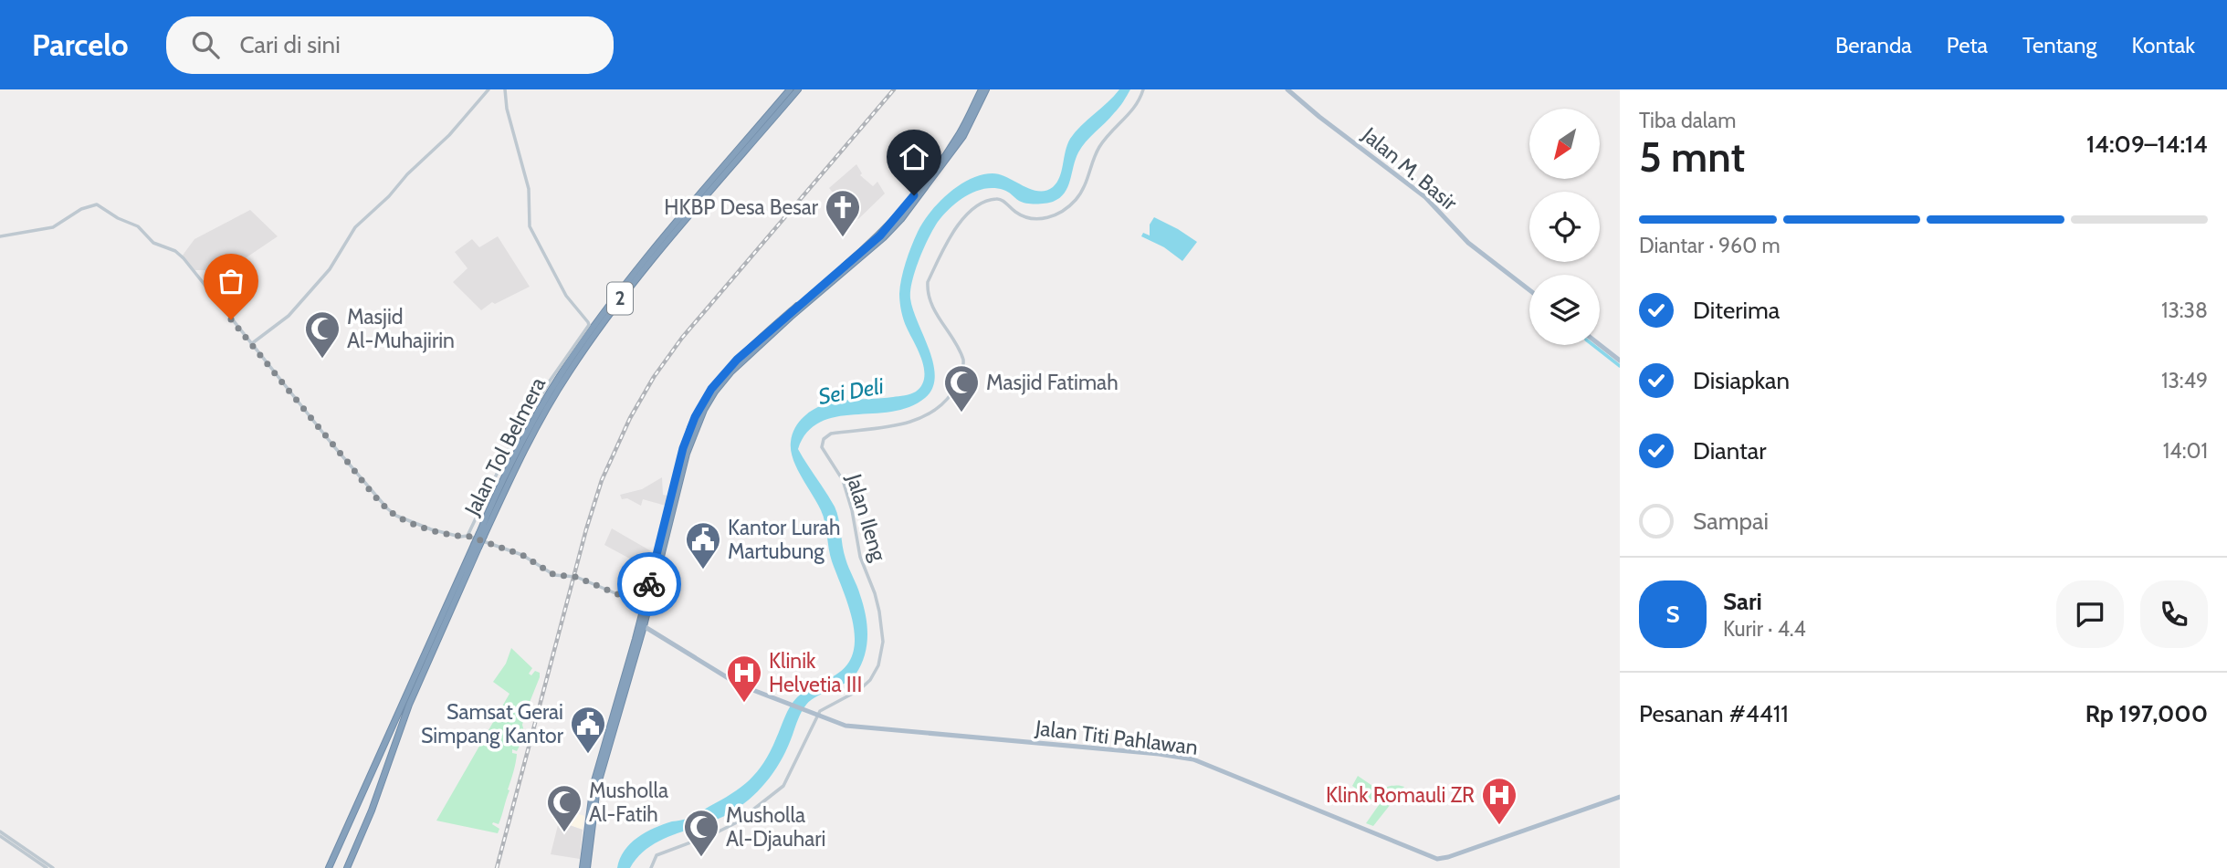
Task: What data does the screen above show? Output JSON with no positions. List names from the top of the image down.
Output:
{
  "streets": {
    "highway": ["2", "Jalan Tol Belmera"],
    "main road": ["Jalan M. Basir", "Jalan Titi Pahlawan"],
    "street": ["Jalan Ileng"]
  },
  "crossings": [
    ["Jalan Ileng", "Jalan Titi Pahlawan"]
  ],
  "water": ["Sei Deli"],
  "places": {
    "church": ["HKBP Desa Besar"],
    "mosque": [
      "Masjid Al-Muhajirin",
      "Masjid Fatimah",
      "Musholla Al-Fatih",
      "Musholla Al-Djauhari"
    ],
    "public building": ["Kantor Lurah Martubung", "Samsat Gerai Simpang Kantor"],
    "hospital": ["Klinik Helvetia III", "Klink Romauli ZR"]
  },
  "north": "bottom left",
  "page": {
    "header": "Parcelo",
    "search": "Cari di sini",
    "nav": [
      "Beranda",
      "Peta",
      "Tentang",
      "Kontak"
    ],
    "heading": ["5 mnt", "Tiba dalam", "14:09–14:14"],
    "panel": [
      "Sari",
      "Kurir · 4.4",
      "Pesanan #4411",
      "Rp 197,000"
    ],
    "bar": "Diantar · 960 m",
    "list": [
      ["Diterima", "13:38"],
      ["Disiapkan", "13:49"],
      ["Diantar", "14:01"],
      "Sampai"
    ],
    "round": "S"
  }
}
